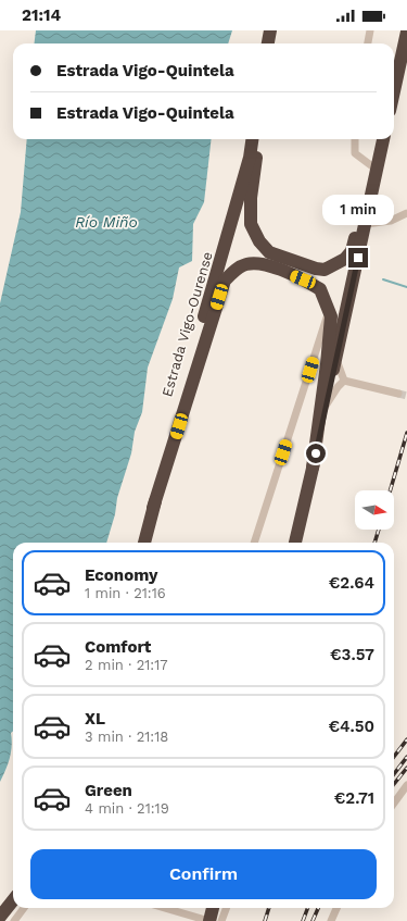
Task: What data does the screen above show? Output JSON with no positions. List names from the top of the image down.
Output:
{
  "streets": {
    "highway": ["Estrada Vigo-Ourense"]
  },
  "water": ["Río Miño"],
  "north": "right",
  "page": {
    "status": "21:14",
    "banner": ["Estrada Vigo-Quintela", "Estrada Vigo-Quintela"],
    "bubble": "1 min",
    "list": [
      {
        "name": "Economy",
        "note": "1 min · 21:16",
        "value": "€2.64"
      },
      {
        "name": "Comfort",
        "note": "2 min · 21:17",
        "value": "€3.57"
      },
      {
        "name": "XL",
        "note": "3 min · 21:18",
        "value": "€4.50"
      },
      {
        "name": "Green",
        "note": "4 min · 21:19",
        "value": "€2.71"
      }
    ],
    "buttons": "Confirm"
  }
}
